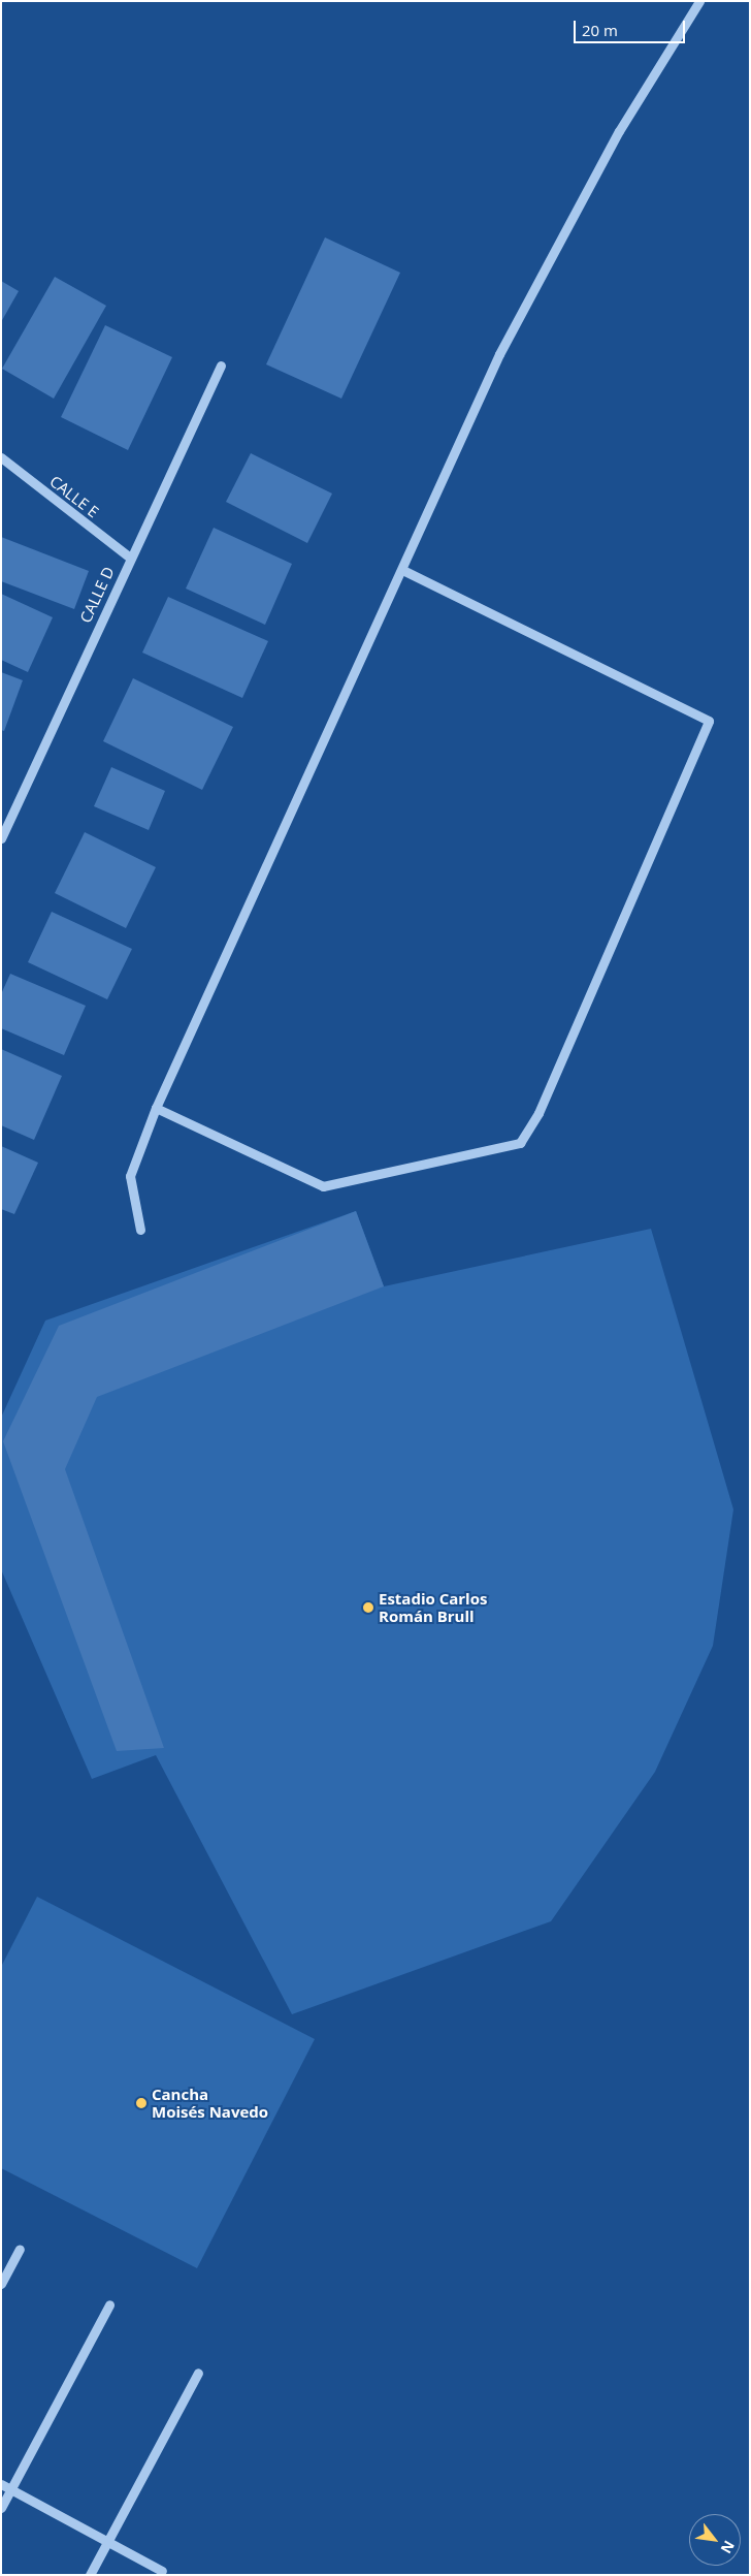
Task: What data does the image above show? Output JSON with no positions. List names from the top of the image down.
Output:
{
  "streets": {
    "street": ["CALLE E", "CALLE D"]
  },
  "crossings": [
    ["CALLE E", "CALLE D"]
  ],
  "places": ["Estadio Carlos Román Brull", "Cancha Moisés Navedo"],
  "scale_bar": "20 m",
  "north": "bottom right"
}
